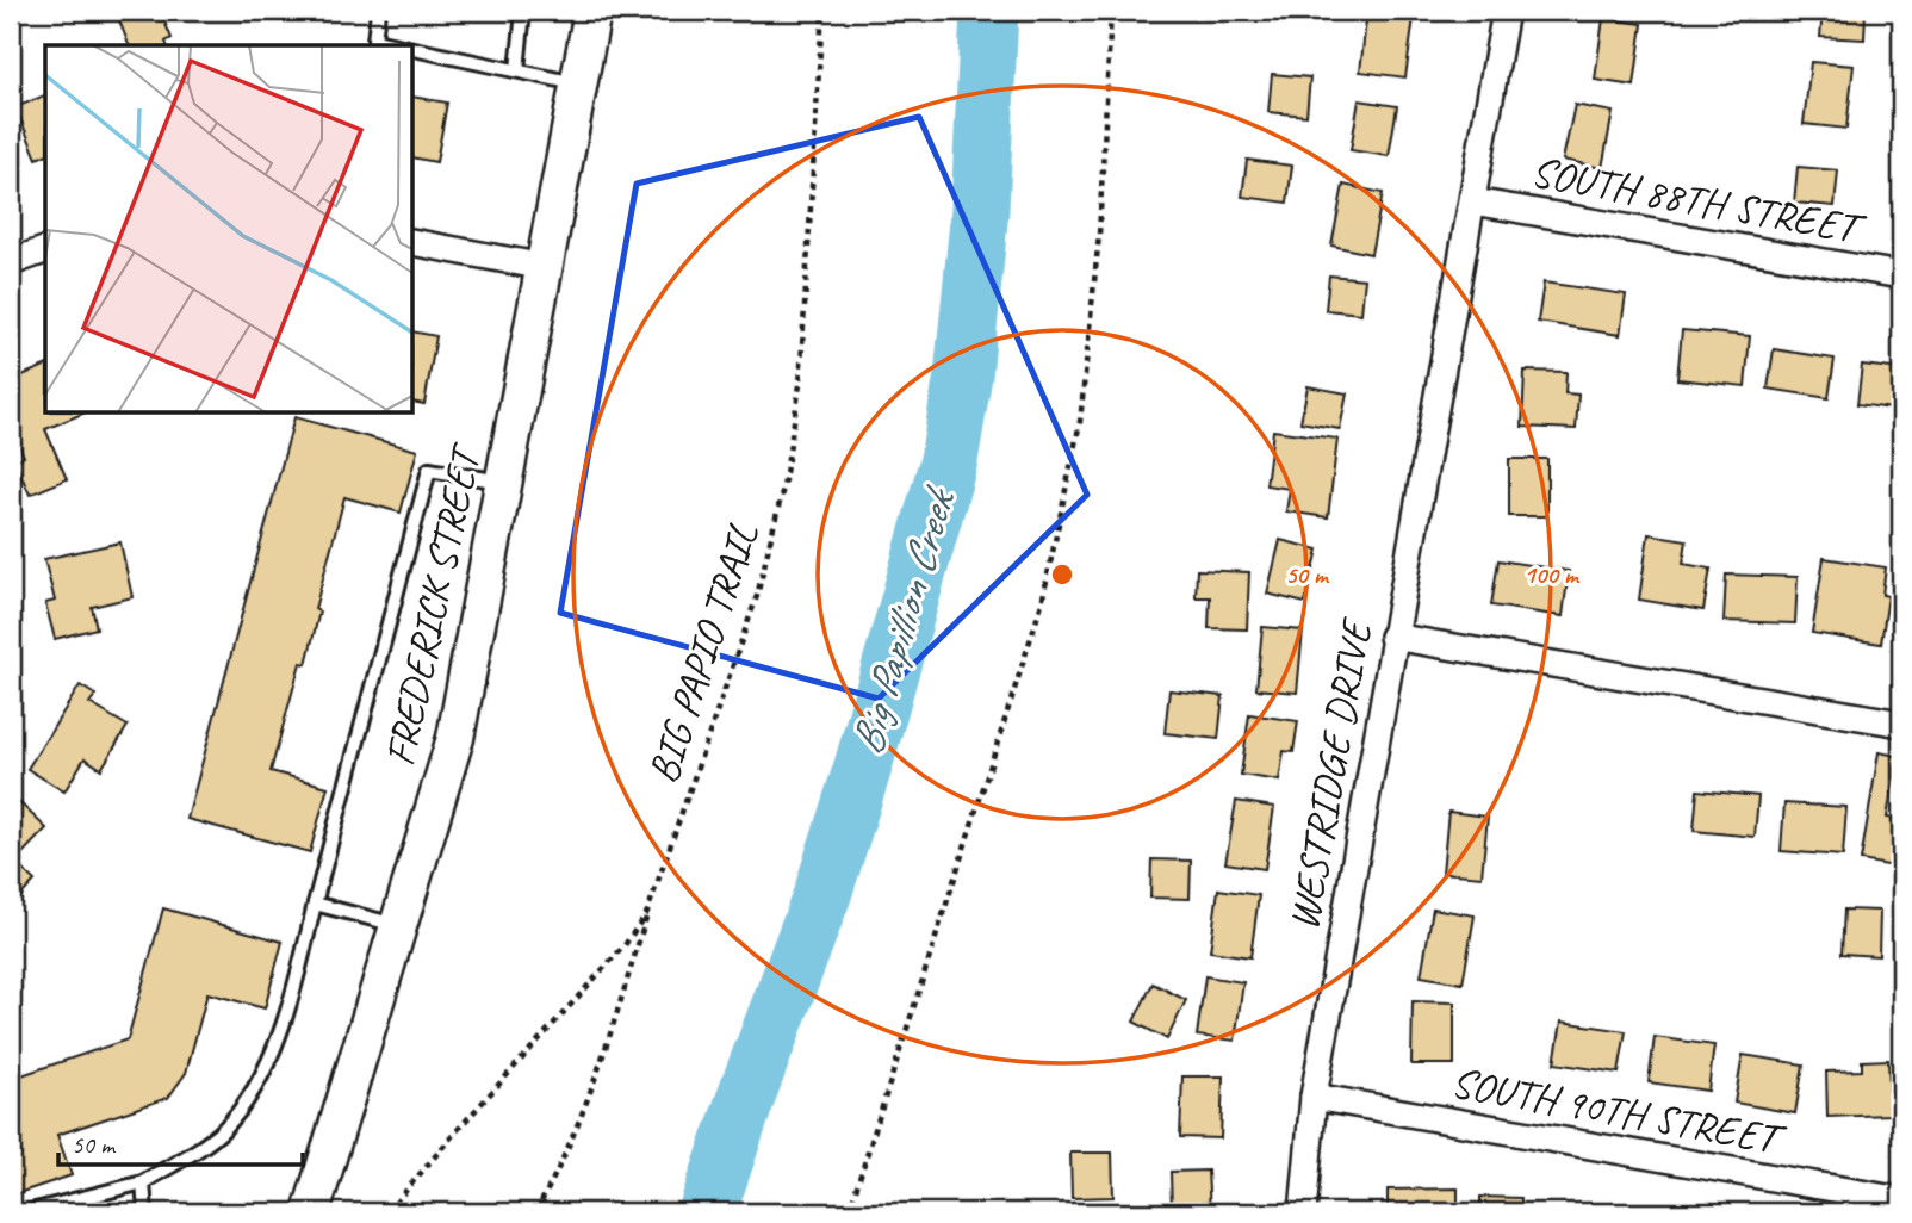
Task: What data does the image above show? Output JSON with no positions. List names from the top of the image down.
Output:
{
  "streets": {
    "main road": ["FREDERICK STREET"],
    "street": ["SOUTH 88TH STREET", "WESTRIDGE DRIVE", "SOUTH 90TH STREET"],
    "path": ["BIG PAPIO TRAIL"]
  },
  "crossings": [
    ["SOUTH 88TH STREET", "WESTRIDGE DRIVE"],
    ["WESTRIDGE DRIVE", "SOUTH 90TH STREET"]
  ],
  "water": ["Big Papillion Creek"],
  "scale_bar": "50 m",
  "rings": ["50 m", "100 m"]
}
